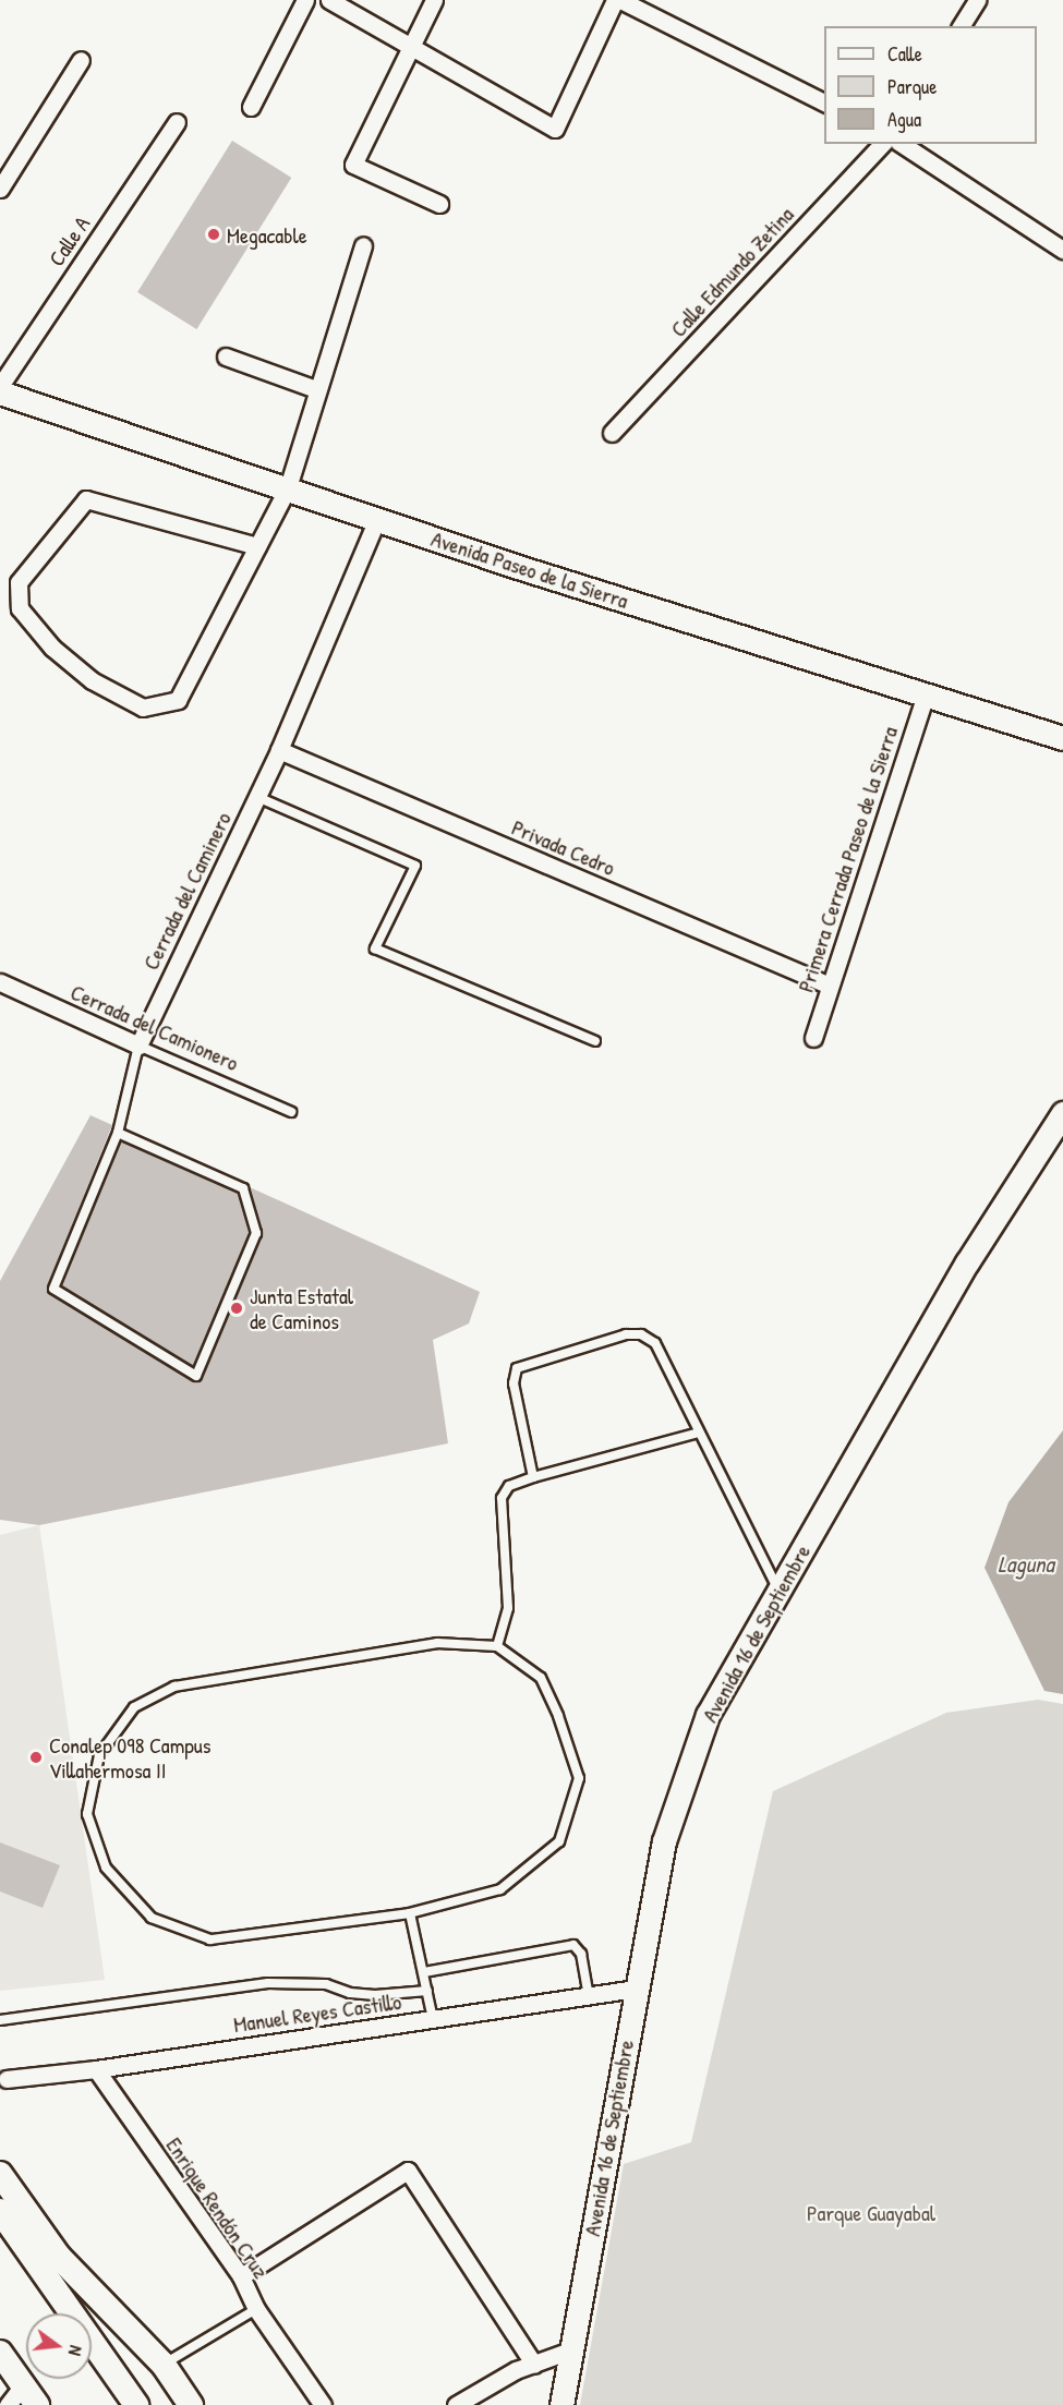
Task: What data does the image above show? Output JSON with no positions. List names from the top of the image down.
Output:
{
  "streets": {
    "main road": ["Avenida Paseo de la Sierra", "Avenida 16 de Septiembre"],
    "street": [
      "Calle A",
      "Calle Edmundo Zetina",
      "Privada Cedro",
      "Primera Cerrada Paseo de la Sierra",
      "Cerrada del Caminero",
      "Cerrada del Camionero",
      "Manuel Reyes Castillo",
      "Enrique Rendón Cruz"
    ]
  },
  "crossings": [
    ["Avenida Paseo de la Sierra", "Primera Cerrada Paseo de la Sierra"],
    ["Avenida Paseo de la Sierra", "Cerrada del Caminero"],
    ["Privada Cedro", "Primera Cerrada Paseo de la Sierra"],
    ["Privada Cedro", "Cerrada del Caminero"],
    ["Cerrada del Caminero", "Cerrada del Camionero"],
    ["Avenida 16 de Septiembre", "Manuel Reyes Castillo"],
    ["Manuel Reyes Castillo", "Enrique Rendón Cruz"]
  ],
  "water": ["Laguna"],
  "parks": ["Parque Guayabal"],
  "places": ["Megacable", "Junta Estatal de Caminos", "Conalep 098 Campus Villahermosa II"],
  "legend": ["Calle", "Parque", "Agua"],
  "north": "right"
}
